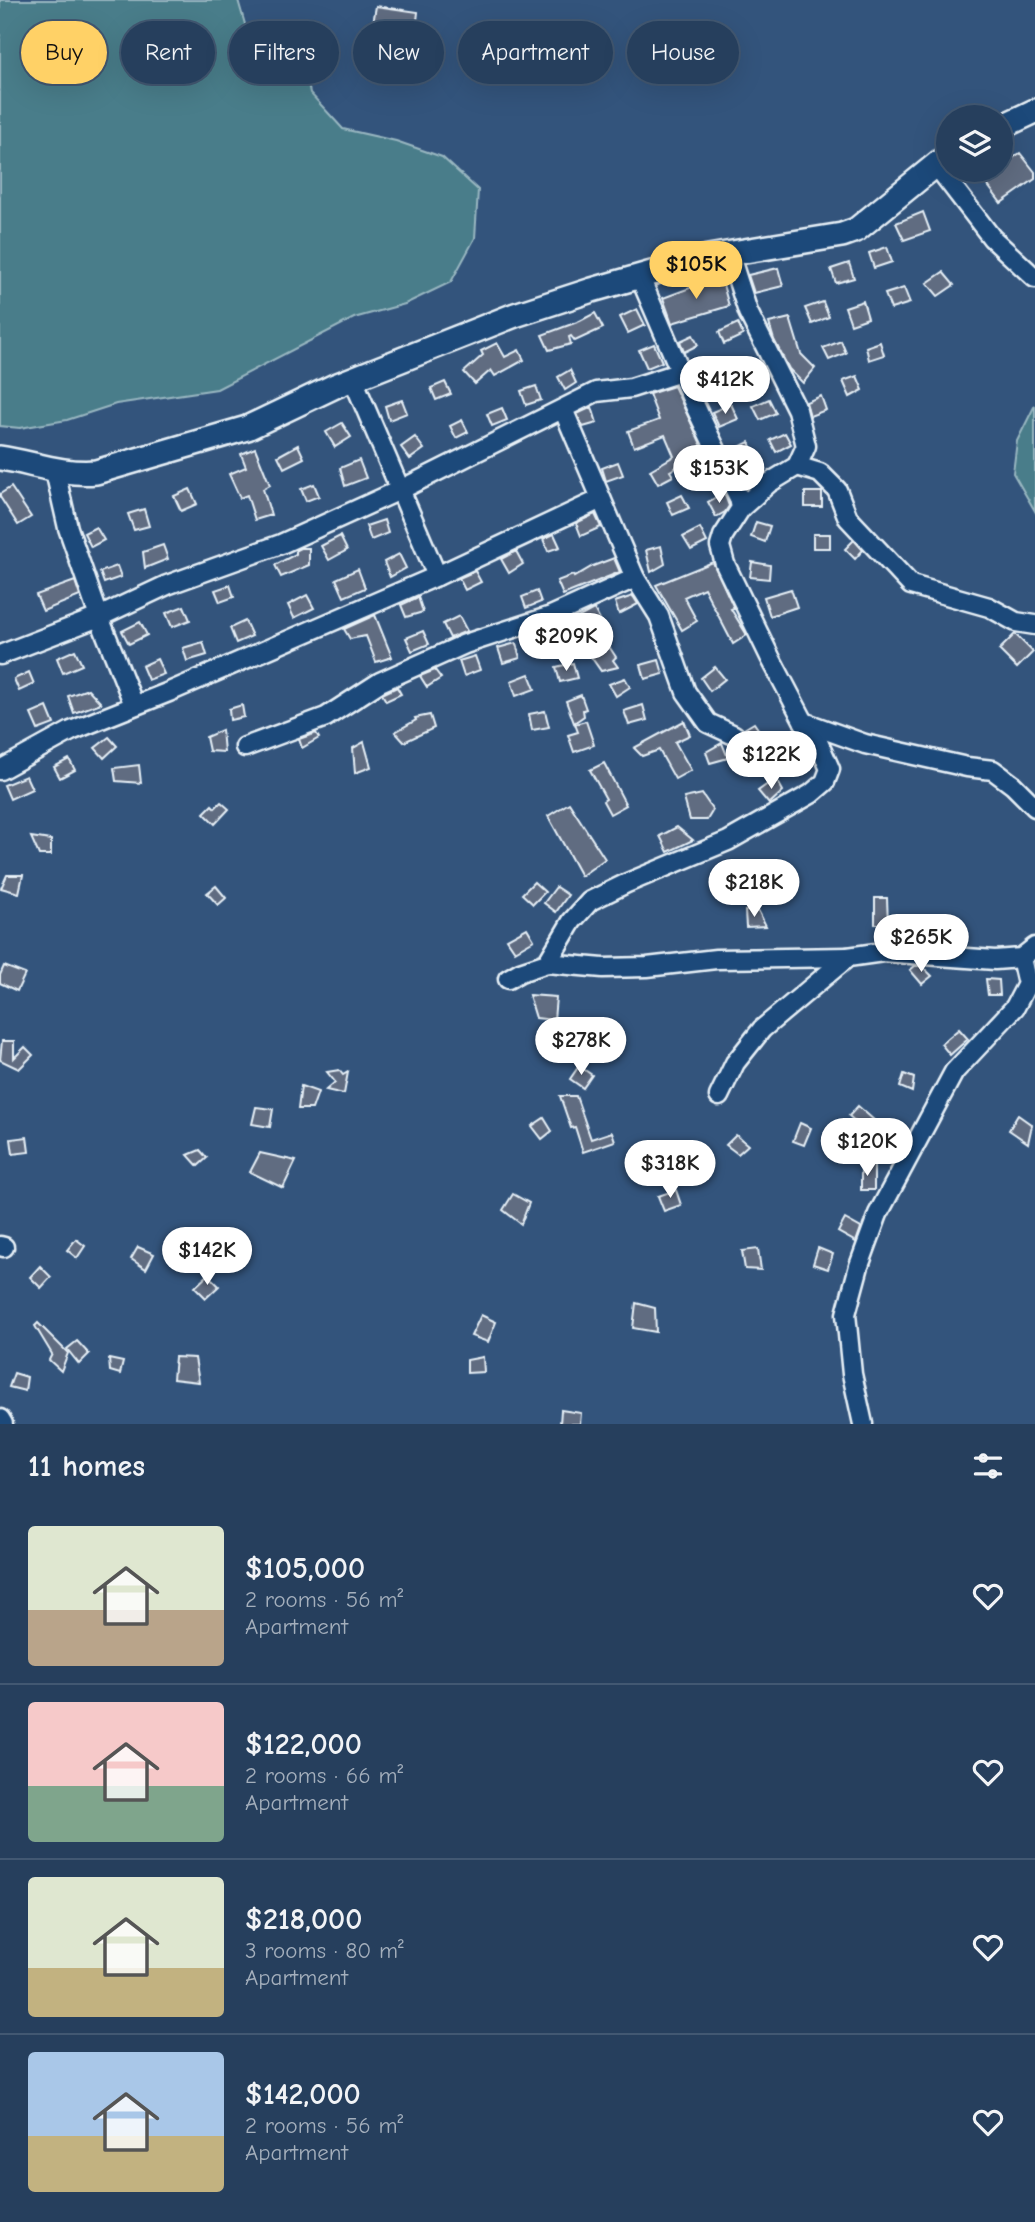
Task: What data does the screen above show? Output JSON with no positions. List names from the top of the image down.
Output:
{
  "page": {
    "chip": [
      "Buy",
      "Rent",
      "Filters",
      "New",
      "Apartment",
      "House"
    ],
    "price": [
      "$105K",
      "$412K",
      "$153K",
      "$209K",
      "$122K",
      "$218K",
      "$265K",
      "$278K",
      "$120K",
      "$318K",
      "$142K"
    ],
    "heading": "11 homes",
    "list": [
      {
        "name": "$105,000",
        "note": "2 rooms · 56 m² · Apartment"
      },
      {
        "name": "$122,000",
        "note": "2 rooms · 66 m² · Apartment"
      },
      {
        "name": "$218,000",
        "note": "3 rooms · 80 m² · Apartment"
      },
      {
        "name": "$142,000",
        "note": "2 rooms · 56 m² · Apartment"
      }
    ]
  }
}
